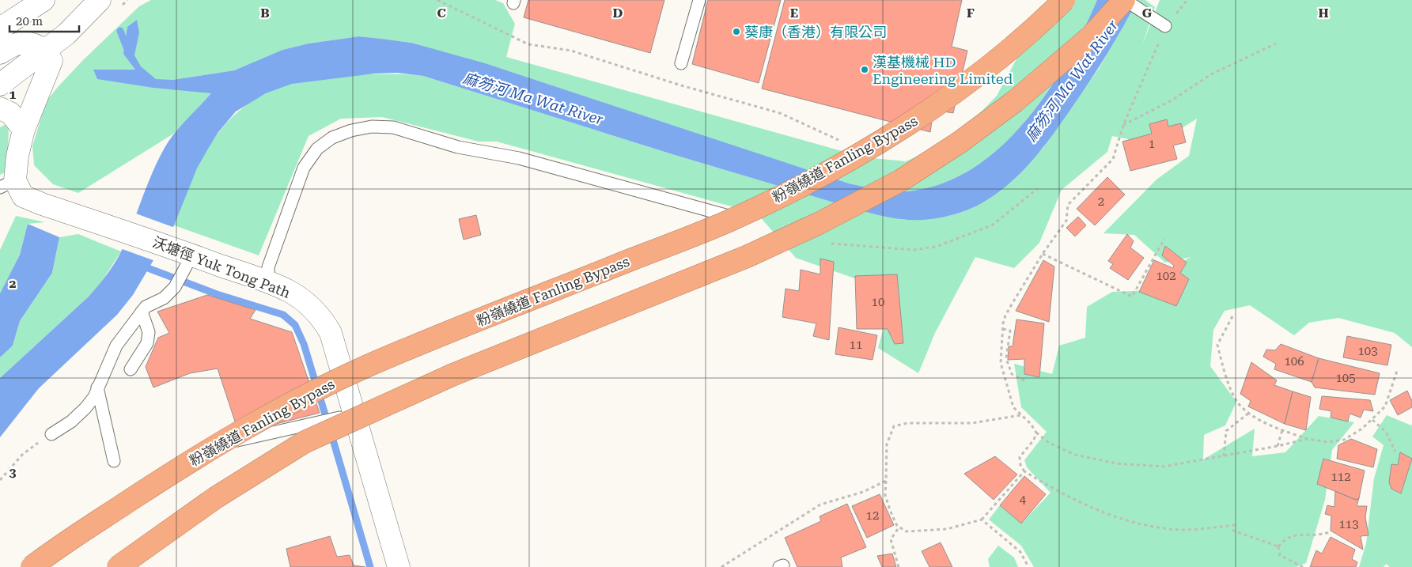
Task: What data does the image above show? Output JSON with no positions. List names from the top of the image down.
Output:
{
  "streets": {
    "highway": ["粉嶺繞道 Fanling Bypass"],
    "street": ["沃塘徑 Yuk Tong Path"]
  },
  "water": ["麻笏河 Ma Wat River"],
  "places": ["葵康（香港）有限公司", "漢基機械 HD Engineering Limited"],
  "house_numbers": [
    "1",
    "2",
    "102",
    "10",
    "11",
    "103",
    "106",
    "105",
    "112",
    "4",
    "12",
    "113"
  ],
  "scale_bar": "20 m",
  "grid": {
    "columns": [
      "B",
      "C",
      "D",
      "E",
      "F",
      "G",
      "H"
    ],
    "rows": ["1", "2", "3"]
  }
}
